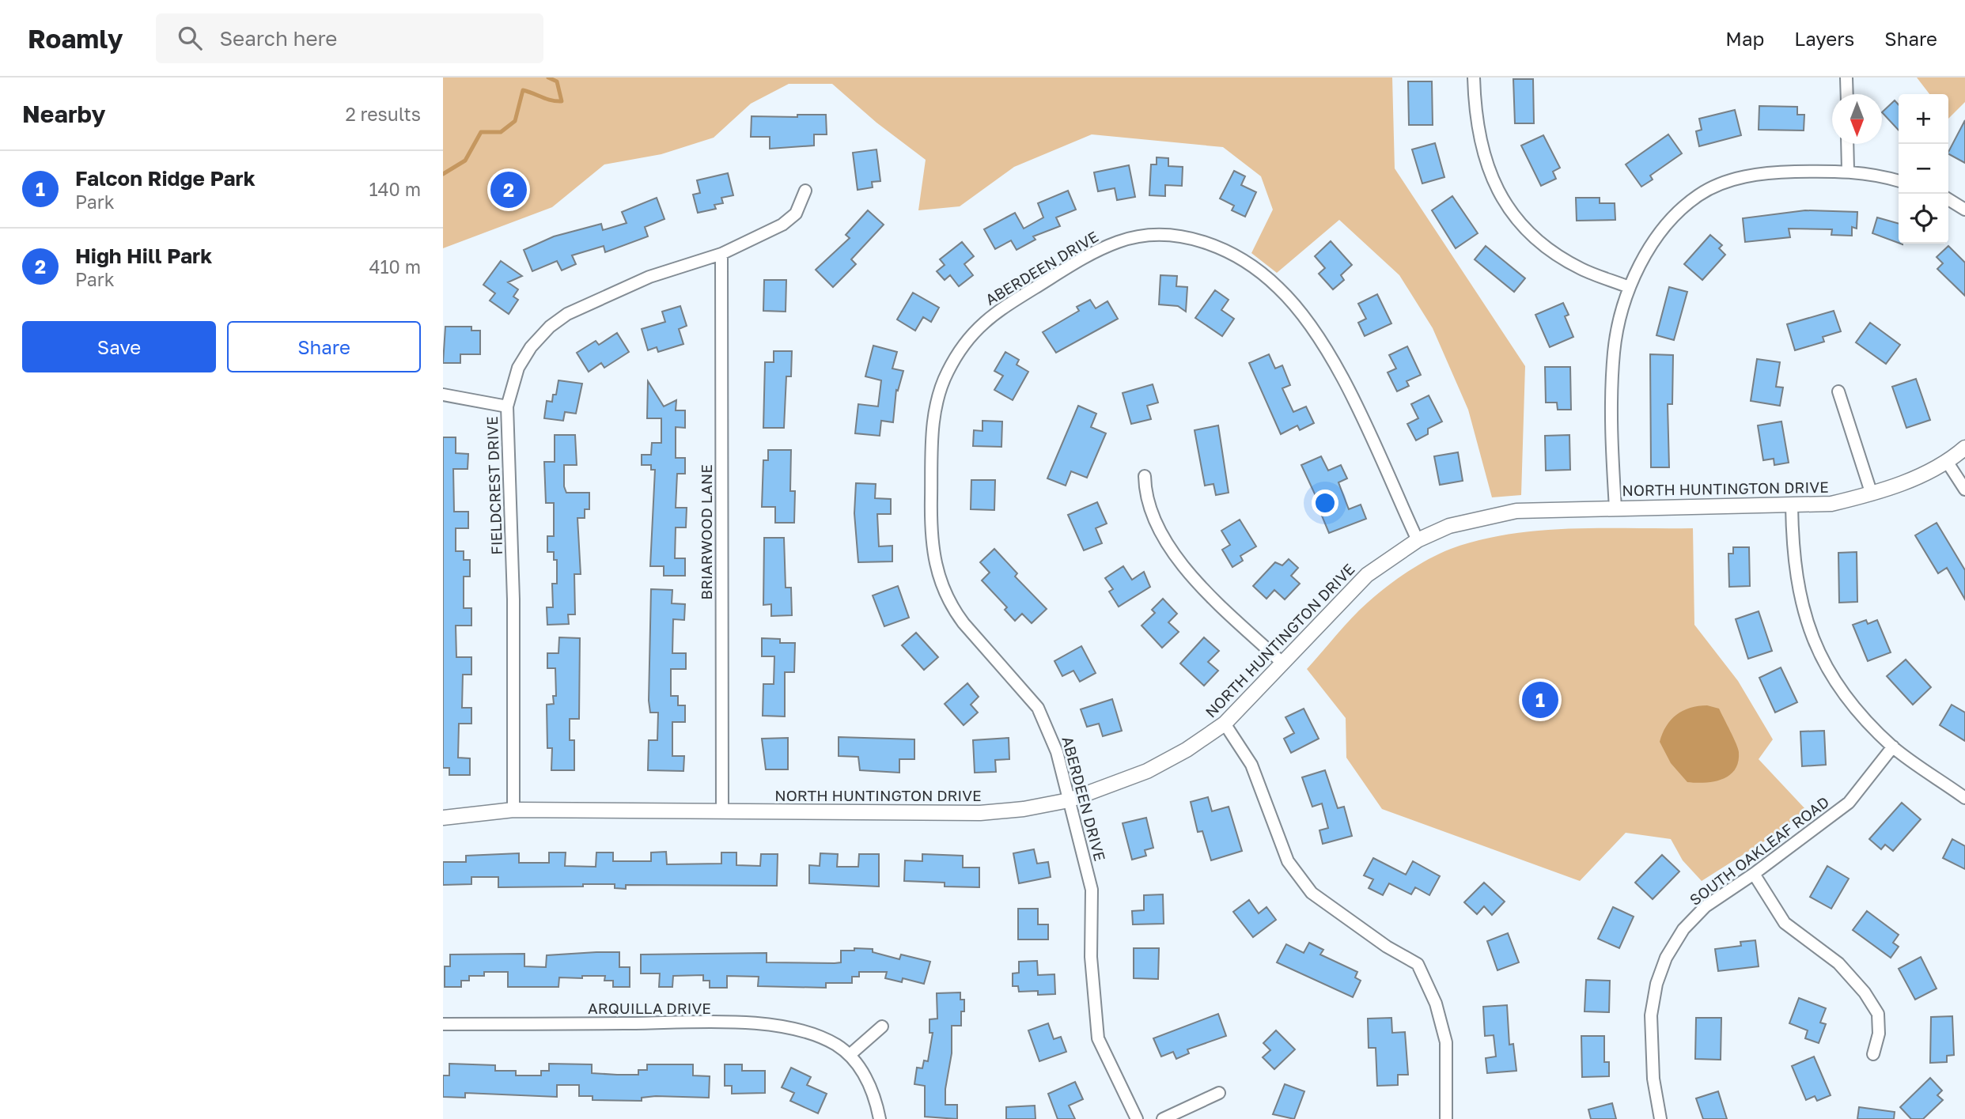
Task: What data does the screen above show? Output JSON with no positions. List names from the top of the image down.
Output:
{
  "streets": {
    "street": [
      "ABERDEEN DRIVE",
      "FIELDCREST DRIVE",
      "NORTH HUNTINGTON DRIVE",
      "BRIARWOOD LANE",
      "SOUTH OAKLEAF ROAD",
      "ARQUILLA DRIVE"
    ]
  },
  "crossings": [
    ["ABERDEEN DRIVE", "NORTH HUNTINGTON DRIVE"],
    ["FIELDCREST DRIVE", "NORTH HUNTINGTON DRIVE"],
    ["FIELDCREST DRIVE", "BRIARWOOD LANE"],
    ["NORTH HUNTINGTON DRIVE", "BRIARWOOD LANE"]
  ],
  "north": "bottom",
  "page": {
    "header": "Roamly",
    "search": "Search here",
    "nav": ["Map", "Layers", "Share"],
    "heading": ["Nearby", "2 results"],
    "map_buttons": ["+", "−"],
    "list": [
      {
        "mark": "1",
        "name": "Falcon Ridge Park",
        "note": "Park",
        "value": "140 m"
      },
      {
        "mark": "2",
        "name": "High Hill Park",
        "note": "Park",
        "value": "410 m"
      }
    ],
    "pins": ["2", "1"],
    "buttons": ["Save", "Share"]
  }
}
